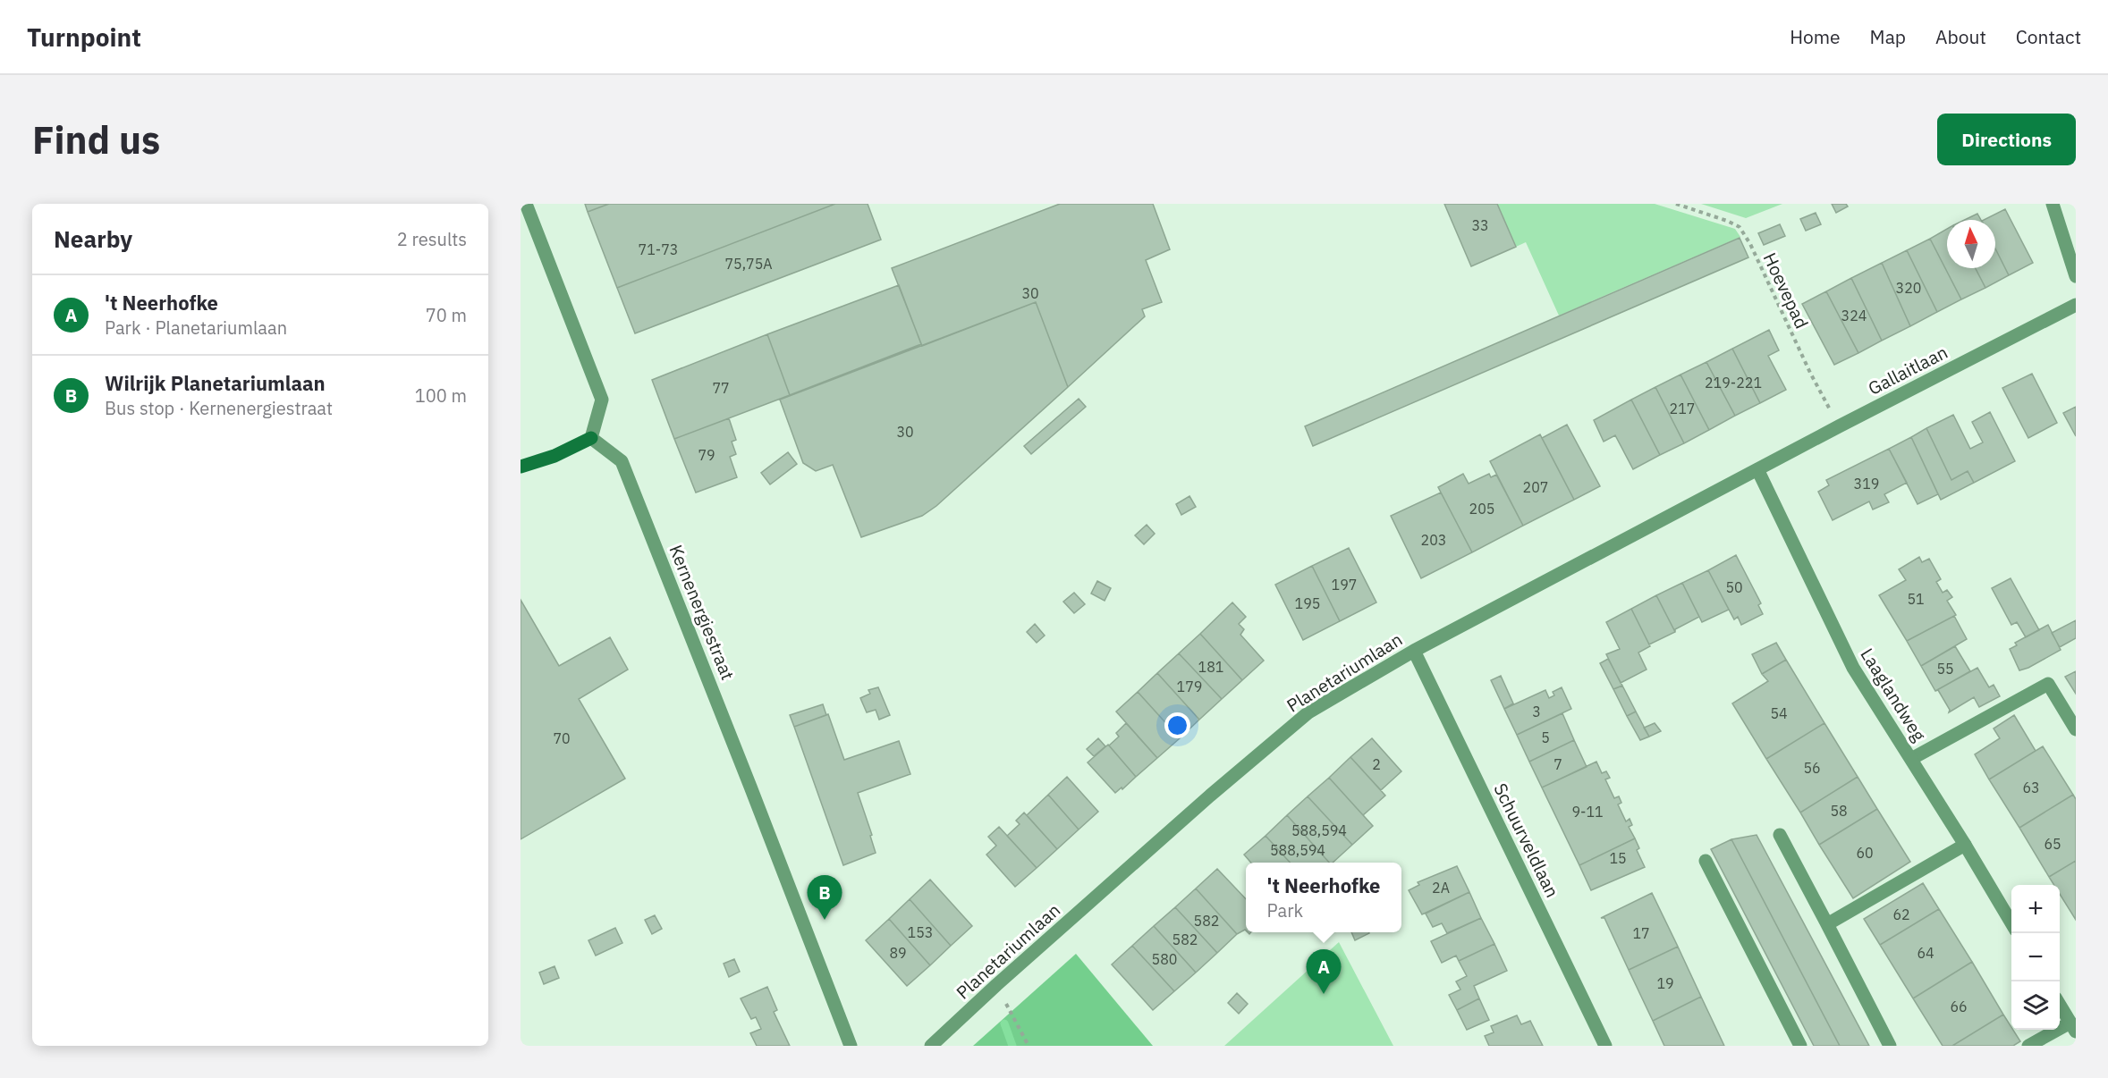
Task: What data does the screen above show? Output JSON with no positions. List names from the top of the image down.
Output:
{
  "streets": {
    "street": [
      "Gallaitlaan",
      "Kernenergiestraat",
      "Planetariumlaan",
      "Laaglandweg",
      "Schuurveldlaan"
    ],
    "path": ["Hoevepad"]
  },
  "crossings": [
    ["Hoevepad", "Gallaitlaan"],
    ["Gallaitlaan", "Planetariumlaan"],
    ["Gallaitlaan", "Laaglandweg"],
    ["Planetariumlaan", "Laaglandweg"],
    ["Planetariumlaan", "Schuurveldlaan"]
  ],
  "house_numbers": [
    "33",
    "71-73",
    "75,75A",
    "320",
    "30",
    "324",
    "219-221",
    "77",
    "217",
    "30",
    "79",
    "319",
    "207",
    "205",
    "203",
    "197",
    "50",
    "51",
    "195",
    "181",
    "55",
    "179",
    "3",
    "54",
    "5",
    "70",
    "2",
    "7",
    "56",
    "63",
    "58",
    "9-11",
    "588,594",
    "65",
    "588,594",
    "60",
    "15",
    "2A",
    "62",
    "582",
    "153",
    "17",
    "582",
    "89",
    "64",
    "580",
    "19",
    "66"
  ],
  "north": "top",
  "page": {
    "header": "Turnpoint",
    "nav": [
      "Home",
      "Map",
      "About",
      "Contact"
    ],
    "buttons": "Directions",
    "title": "Find us",
    "heading": ["Nearby", "2 results"],
    "list": [
      {
        "mark": "A",
        "name": "'t Neerhofke",
        "note": "Park · Planetariumlaan",
        "value": "70 m"
      },
      {
        "mark": "B",
        "name": "Wilrijk Planetariumlaan",
        "note": "Bus stop · Kernenergiestraat",
        "value": "100 m"
      }
    ],
    "popup": ["'t Neerhofke", "Park"],
    "pins": ["B", "A"],
    "map_buttons": ["+", "−"]
  }
}
